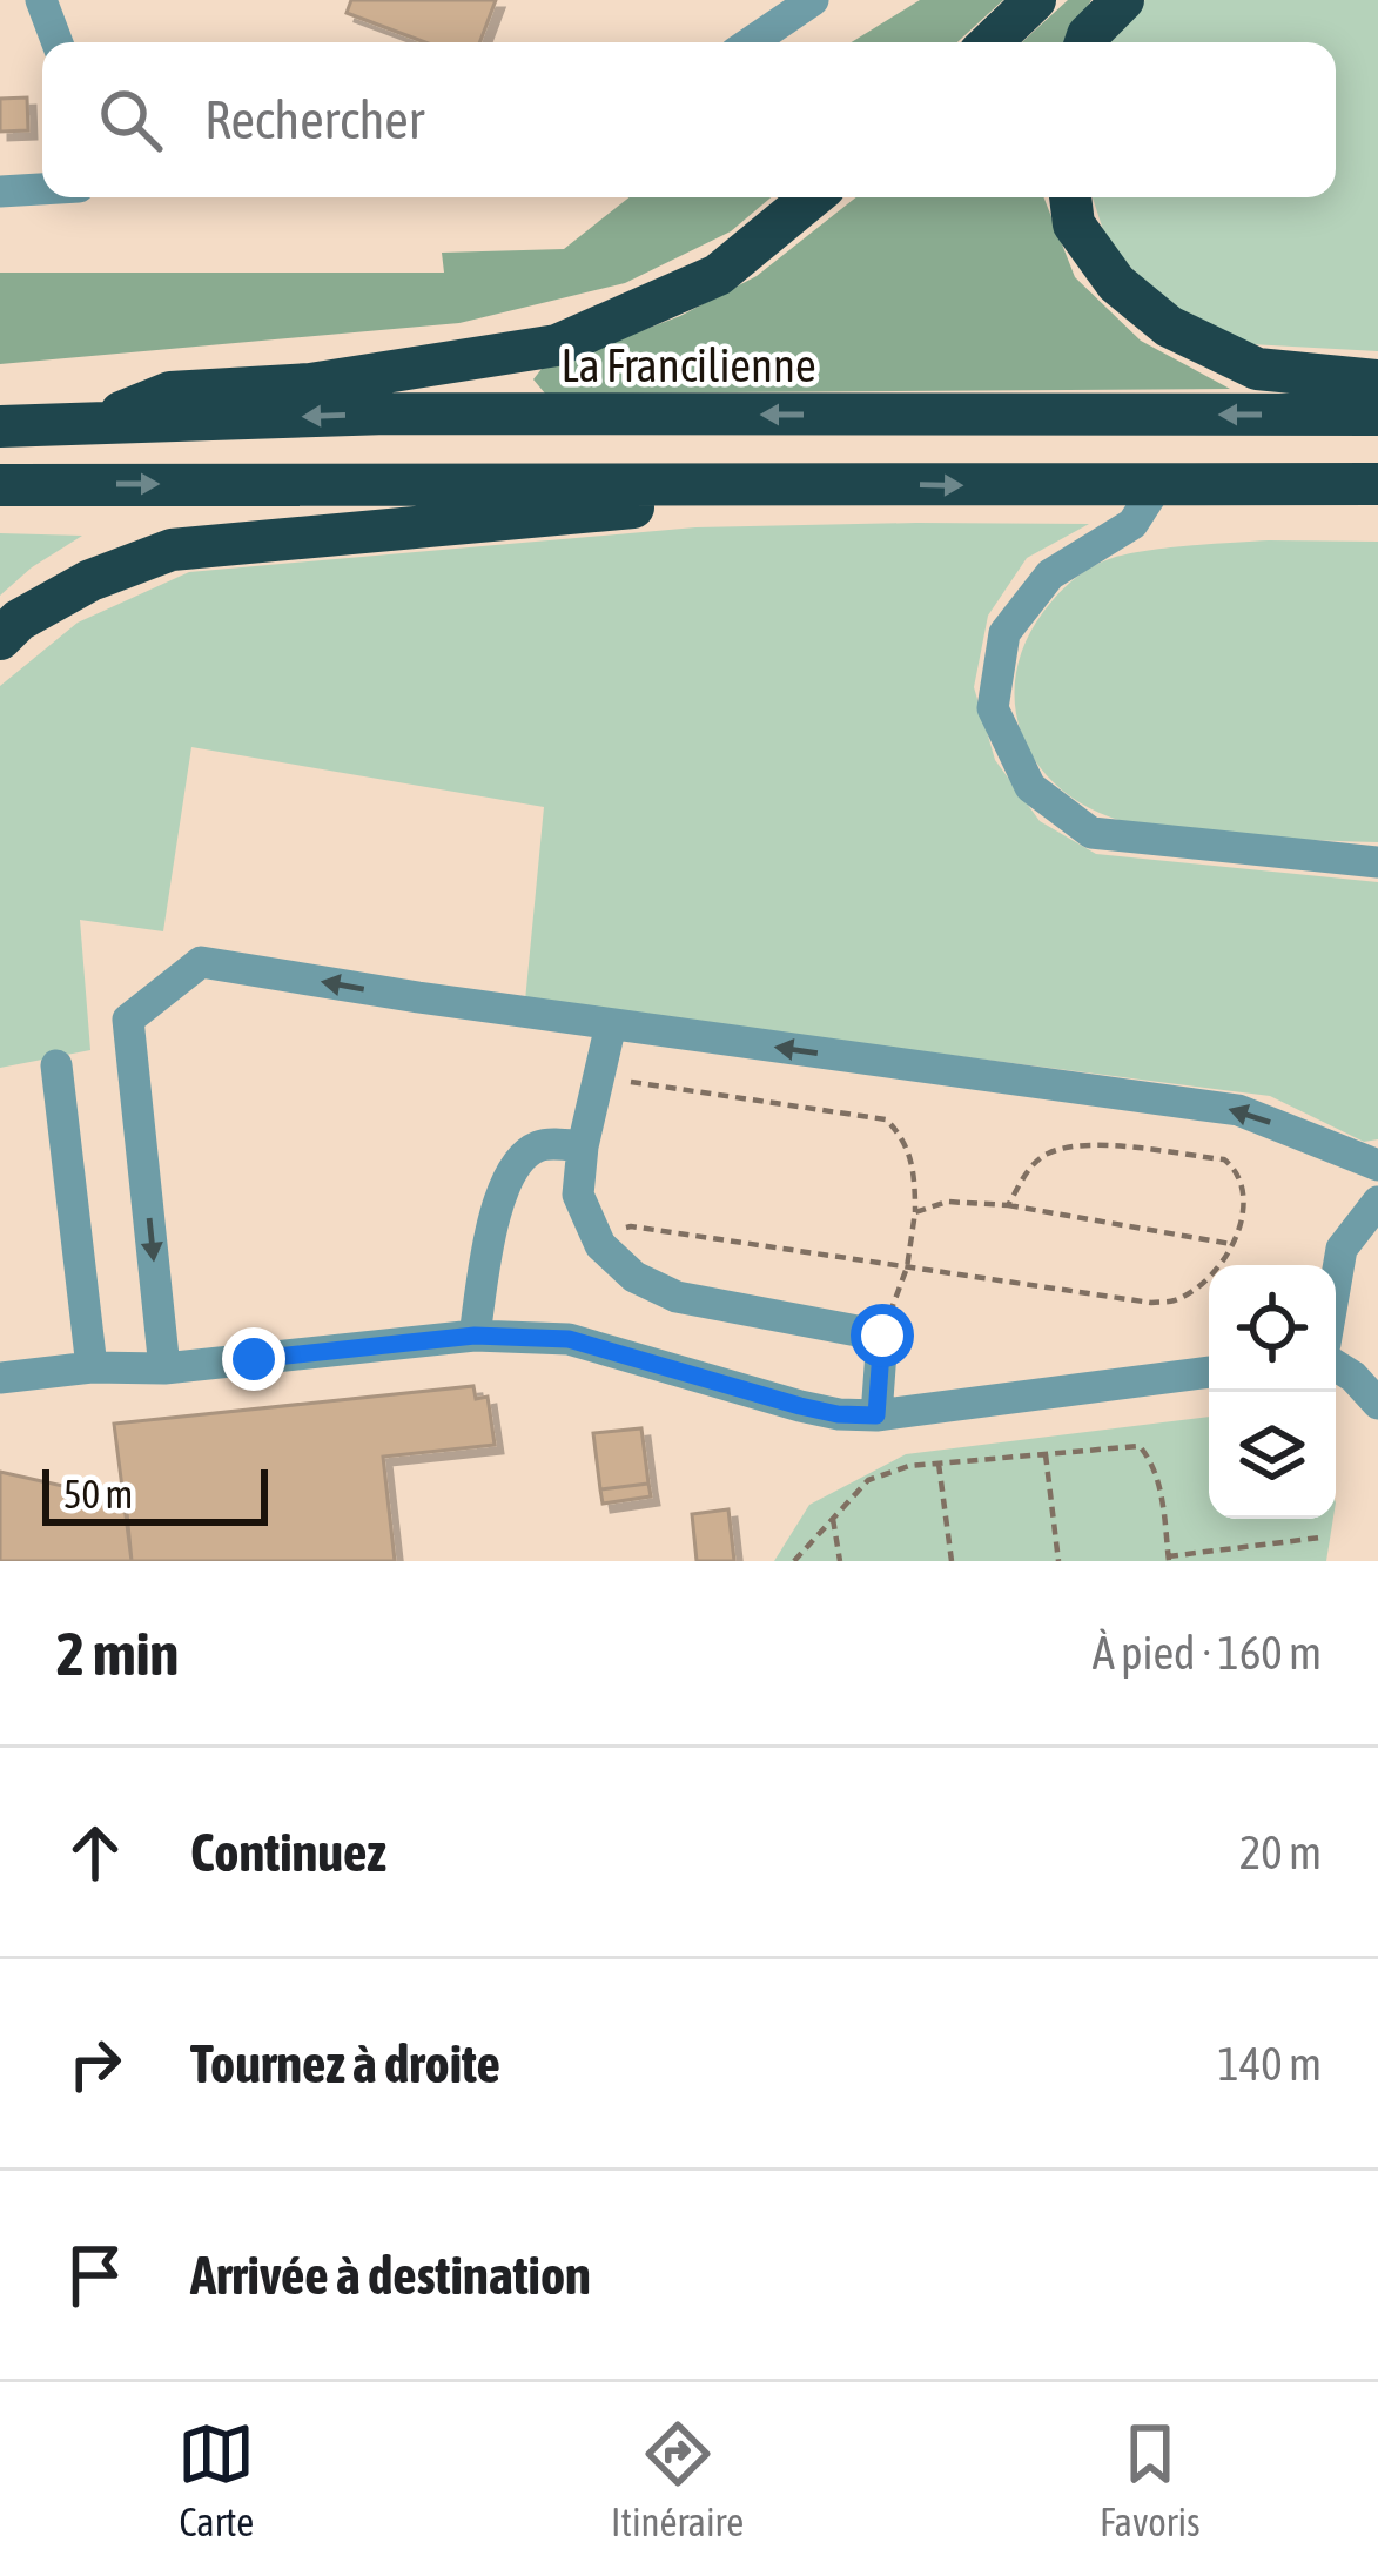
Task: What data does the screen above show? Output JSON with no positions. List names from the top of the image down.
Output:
{
  "streets": {
    "highway": ["La Francilienne"]
  },
  "scale_bar": "50 m",
  "page": {
    "search": "Rechercher",
    "scale": "50 m",
    "heading": ["2 min", "À pied · 160 m"],
    "list": [
      ["Continuez", "20 m"],
      ["Tournez à droite", "140 m"],
      "Arrivée à destination"
    ],
    "nav": ["Carte", "Itinéraire", "Favoris"]
  }
}
